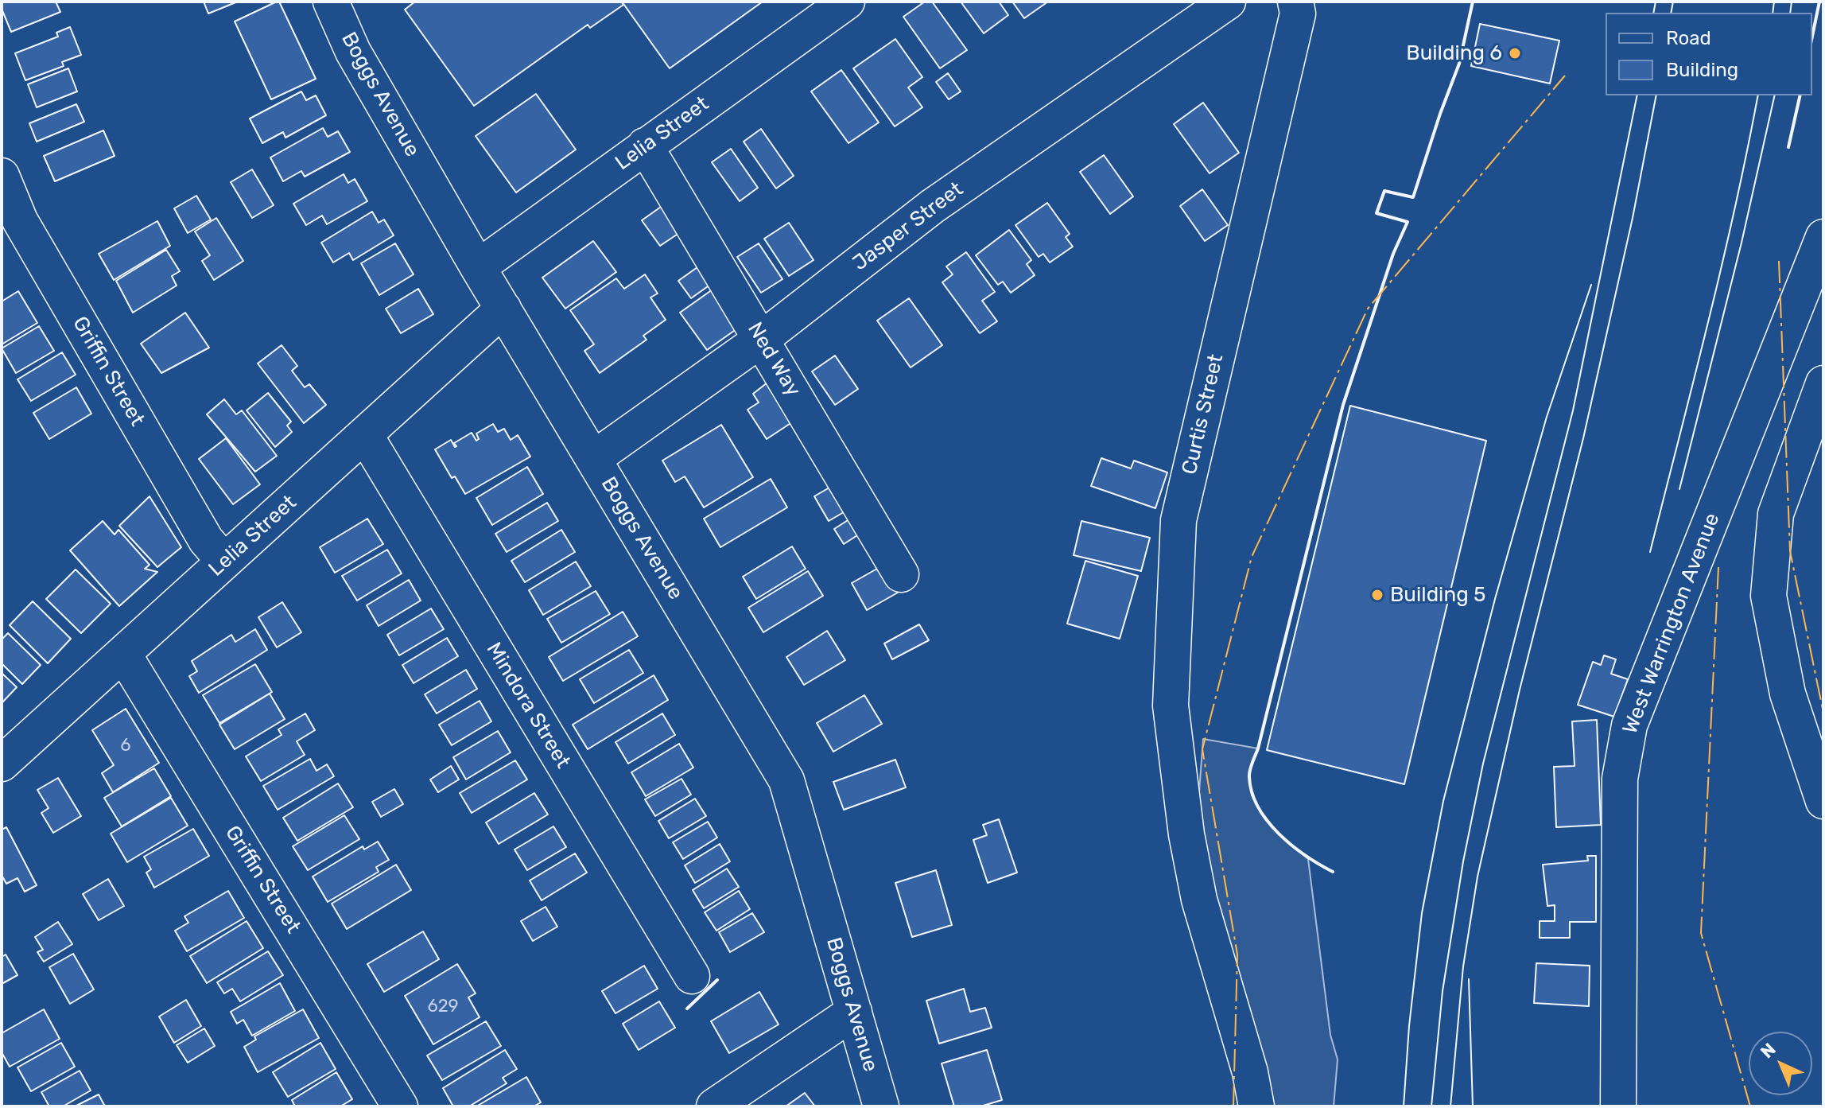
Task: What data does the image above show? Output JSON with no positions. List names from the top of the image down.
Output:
{
  "streets": {
    "street": [
      "Boggs Avenue",
      "Lelia Street",
      "Jasper Street",
      "Ned Way",
      "Griffin Street",
      "Curtis Street",
      "West Warrington Avenue",
      "Mindora Street"
    ]
  },
  "crossings": [
    ["Boggs Avenue", "Lelia Street"],
    ["Boggs Avenue", "Jasper Street"],
    ["Lelia Street", "Ned Way"],
    ["Lelia Street", "Griffin Street"],
    ["Lelia Street", "Mindora Street"],
    ["Jasper Street", "Ned Way"]
  ],
  "places": ["Building 6", "Building 5"],
  "house_numbers": ["6", "629"],
  "legend": ["Road", "Building"],
  "north": "top left"
}
